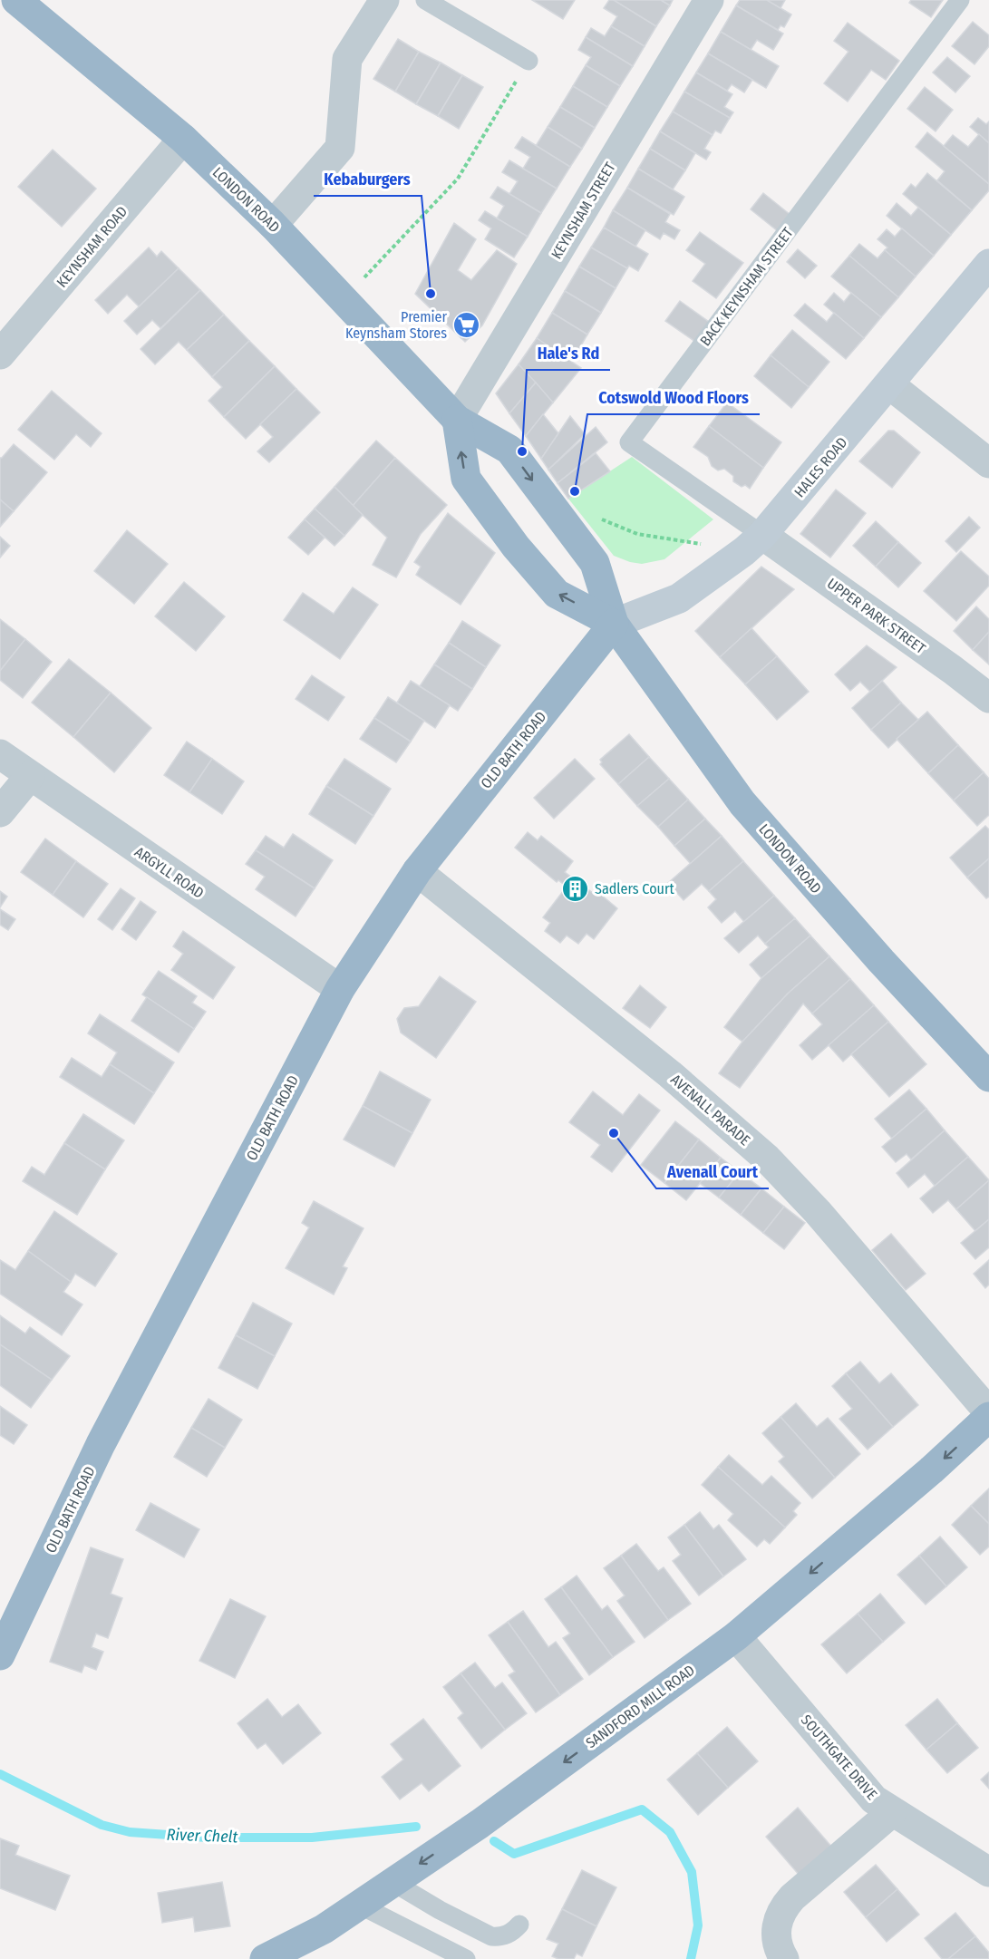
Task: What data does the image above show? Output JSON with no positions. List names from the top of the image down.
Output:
{
  "streets": {
    "highway": ["LONDON ROAD", "OLD BATH ROAD", "SANDFORD MILL ROAD"],
    "main road": ["HALES ROAD"],
    "street": [
      "KEYNSHAM STREET",
      "KEYNSHAM ROAD",
      "UPPER PARK STREET",
      "ARGYLL ROAD",
      "AVENALL PARADE",
      "SOUTHGATE DRIVE"
    ],
    "lane": ["BACK KEYNSHAM STREET"]
  },
  "crossings": [
    ["LONDON ROAD", "KEYNSHAM STREET"],
    ["LONDON ROAD", "KEYNSHAM ROAD"],
    ["LONDON ROAD", "HALES ROAD"],
    ["LONDON ROAD", "OLD BATH ROAD"],
    ["BACK KEYNSHAM STREET", "HALES ROAD"],
    ["BACK KEYNSHAM STREET", "UPPER PARK STREET"],
    ["HALES ROAD", "UPPER PARK STREET"],
    ["HALES ROAD", "OLD BATH ROAD"],
    ["OLD BATH ROAD", "ARGYLL ROAD"],
    ["OLD BATH ROAD", "AVENALL PARADE"],
    ["SANDFORD MILL ROAD", "SOUTHGATE DRIVE"]
  ],
  "one_way": ["SANDFORD MILL ROAD"],
  "water": ["River Chelt"],
  "places": {
    "other": [
      "Kebaburgers",
      "Hale's Rd",
      "Cotswold Wood Floors",
      "Avenall Court"
    ],
    "supermarket": ["Premier Keynsham Stores"],
    "building": ["Sadlers Court"]
  }
}
